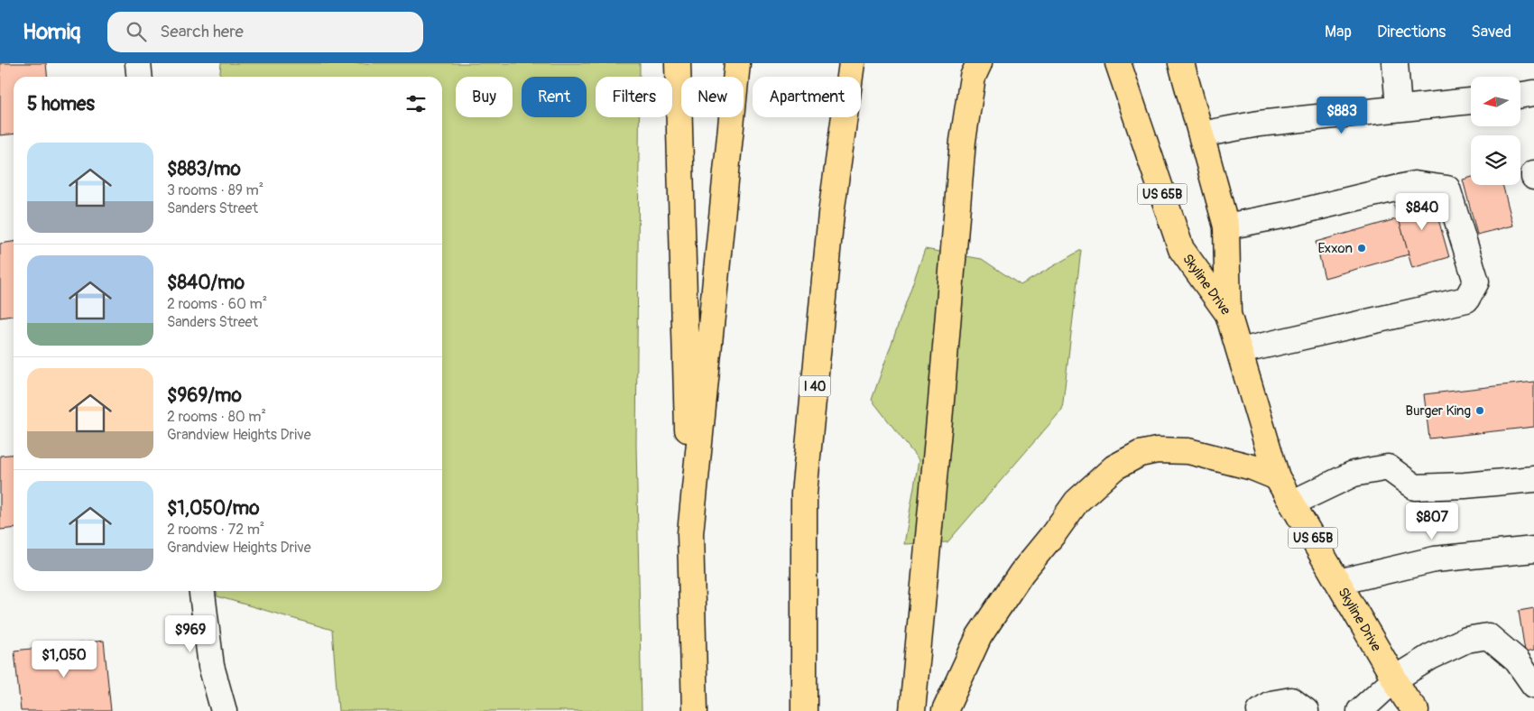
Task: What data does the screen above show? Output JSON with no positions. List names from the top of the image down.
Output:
{
  "streets": {
    "main road": ["US 65B", "Skyline Drive", "I 40"]
  },
  "crossings": [
    ["US 65B", "Skyline Drive"]
  ],
  "places": ["Exxon", "Burger King"],
  "north": "left",
  "page": {
    "header": "Homiq",
    "search": "Search here",
    "nav": ["Map", "Directions", "Saved"],
    "chip": [
      "Buy",
      "Rent",
      "Filters",
      "New",
      "Apartment"
    ],
    "heading": "5 homes",
    "price": [
      "$883",
      "$840",
      "$807",
      "$969",
      "$1,050"
    ],
    "list": [
      {
        "name": "$883/mo",
        "note": "3 rooms · 89 m² · Sanders Street"
      },
      {
        "name": "$840/mo",
        "note": "2 rooms · 60 m² · Sanders Street"
      },
      {
        "name": "$969/mo",
        "note": "2 rooms · 80 m² · Grandview Heights Drive"
      },
      {
        "name": "$1,050/mo",
        "note": "2 rooms · 72 m² · Grandview Heights Drive"
      }
    ]
  }
}
